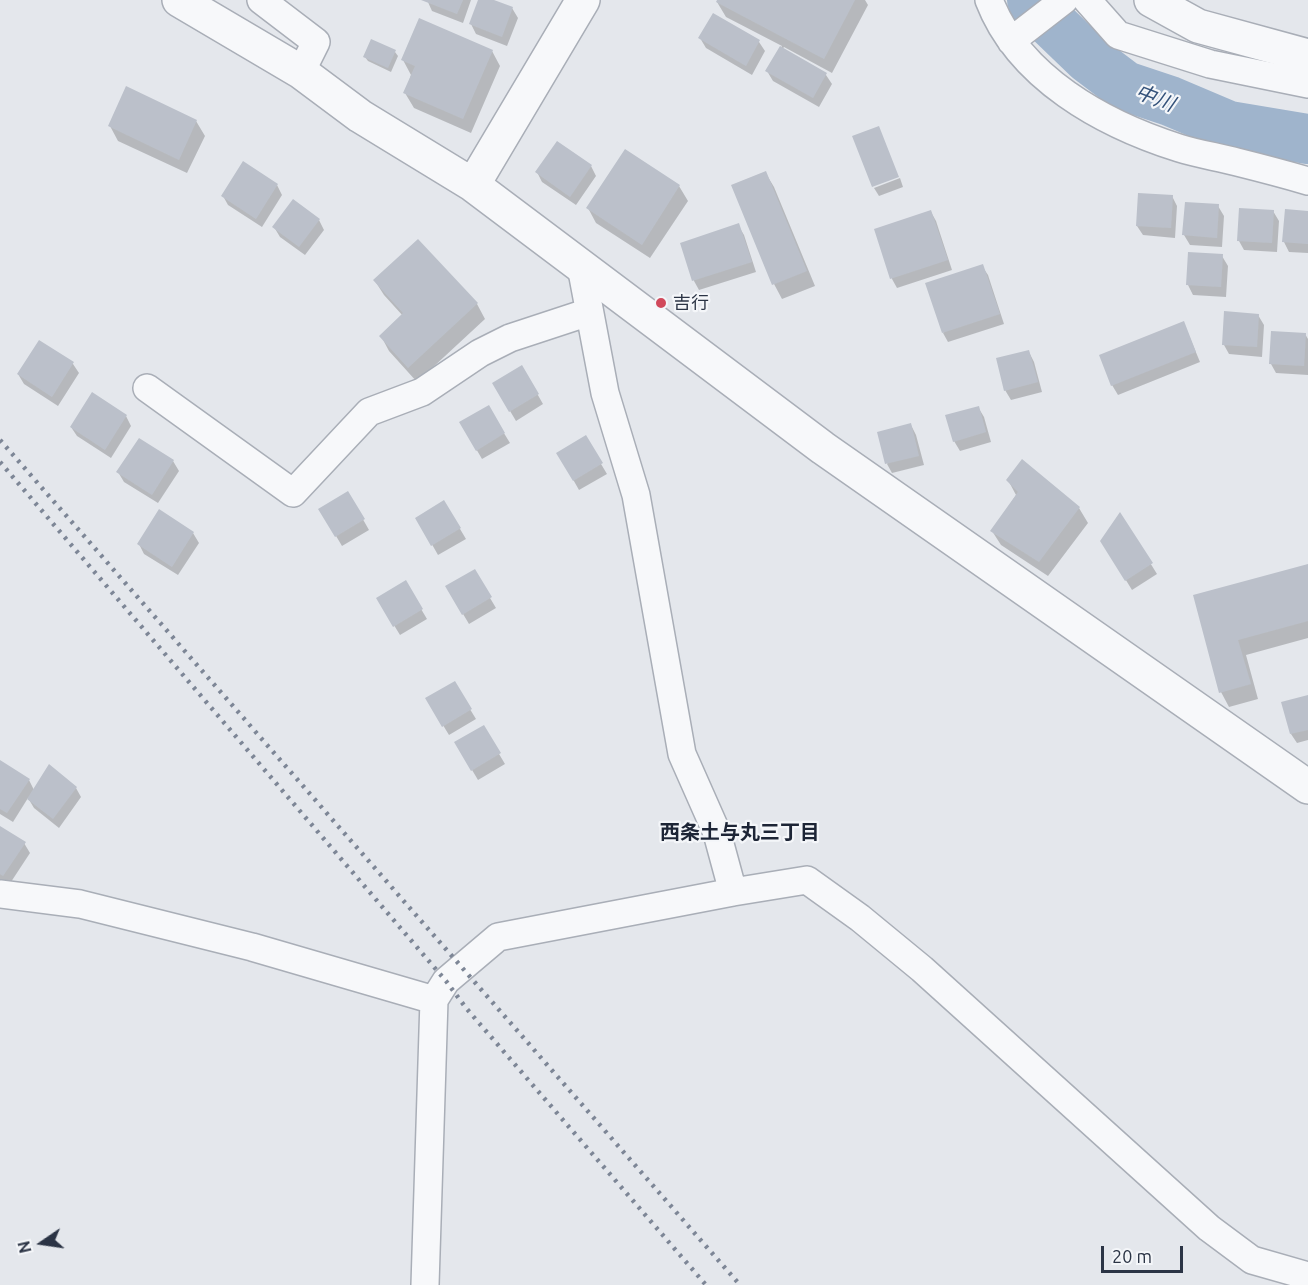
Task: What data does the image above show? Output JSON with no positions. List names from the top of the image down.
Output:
{
  "districts": ["西条土与丸三丁目"],
  "water": ["中川"],
  "places": ["吉行"],
  "scale_bar": "20 m",
  "north": "left"
}
